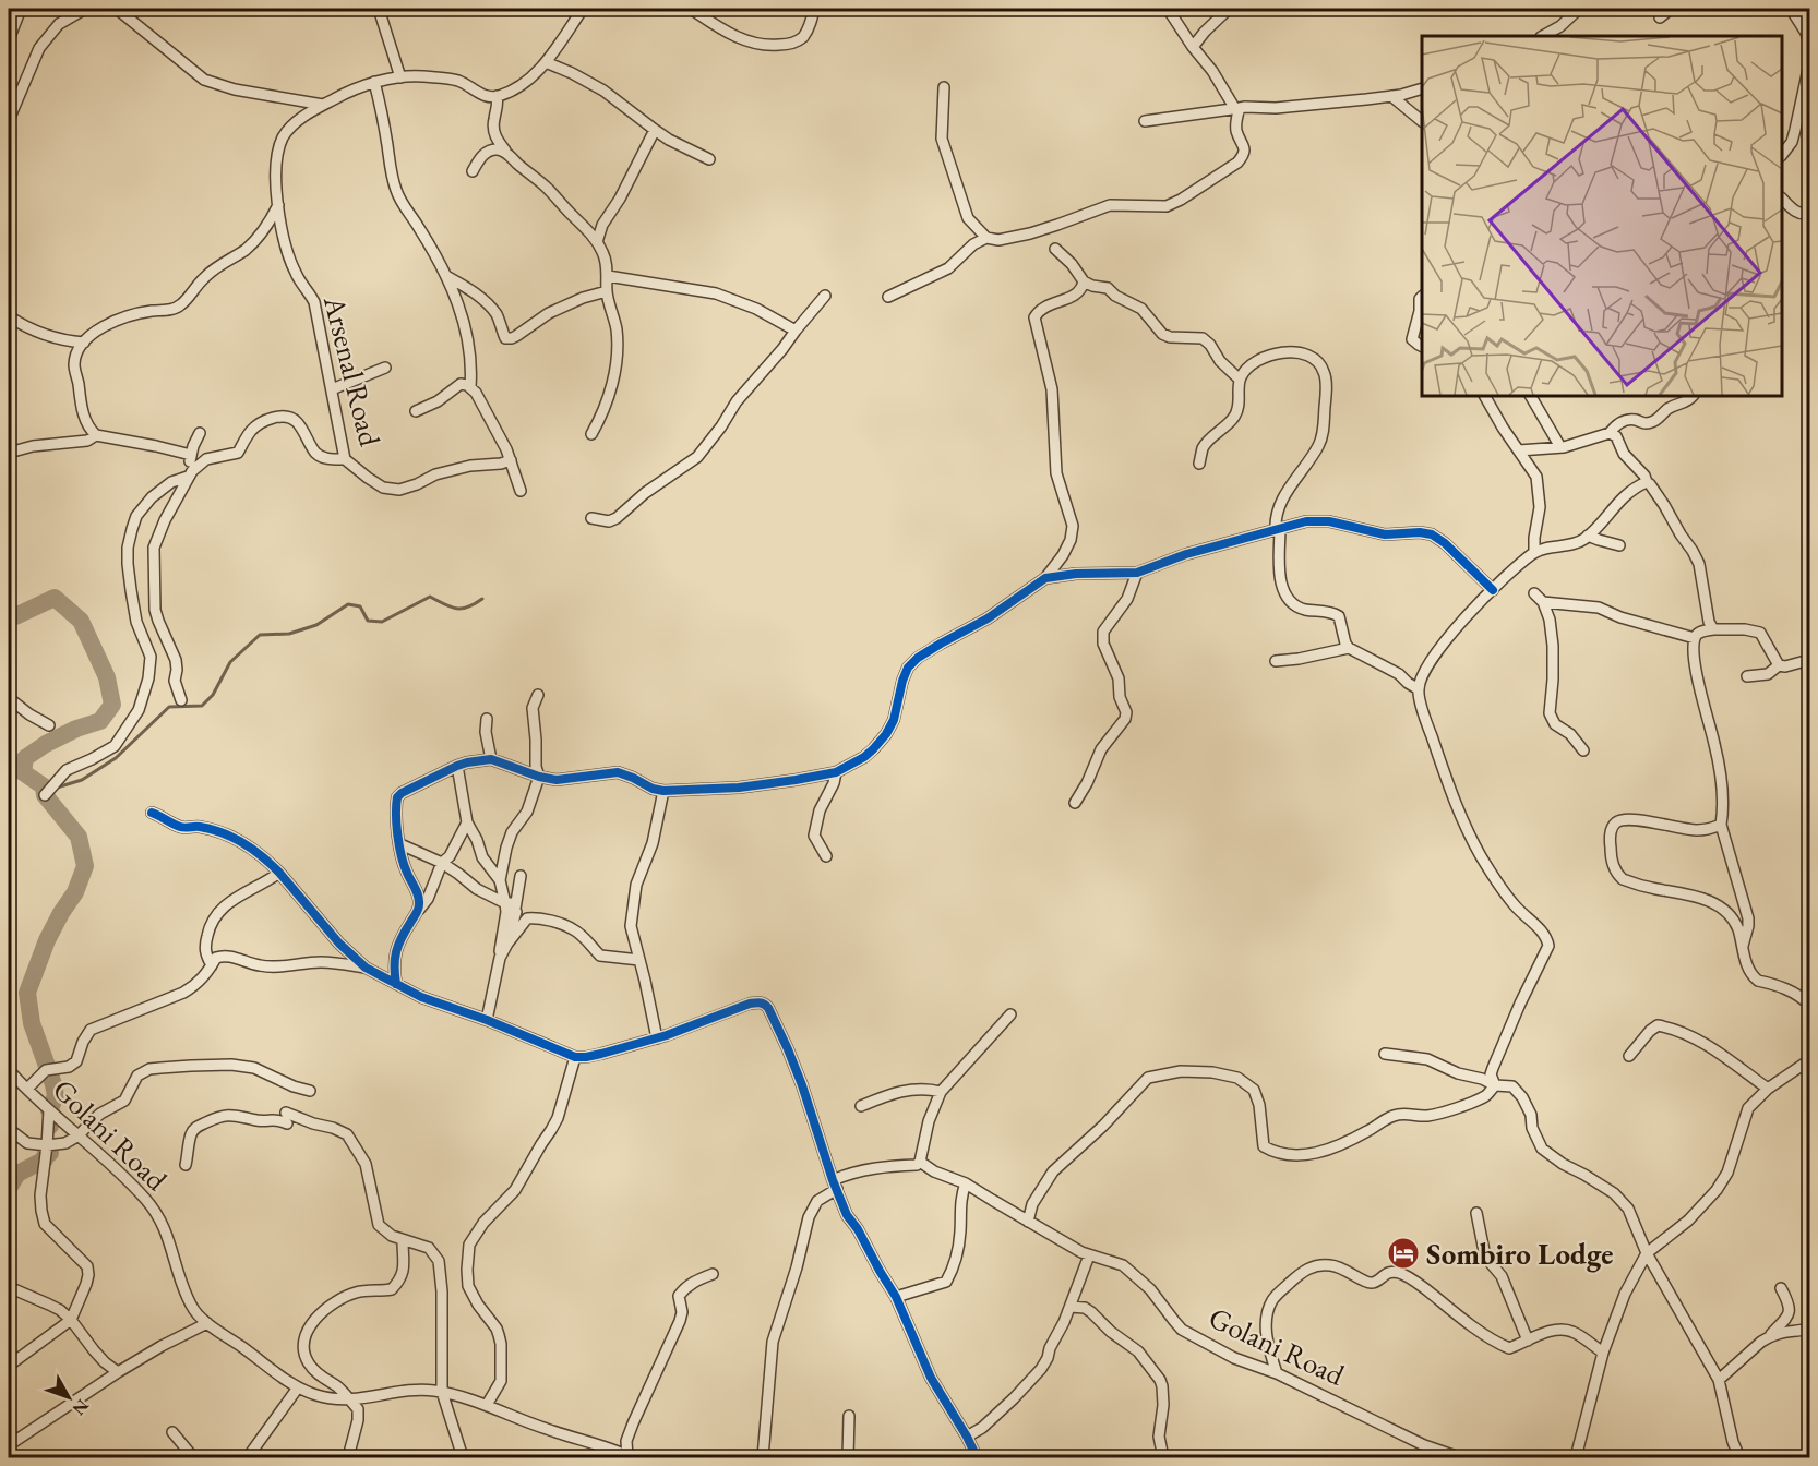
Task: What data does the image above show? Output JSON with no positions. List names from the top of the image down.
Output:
{
  "streets": {
    "street": ["Arsenal Road", "Golani Road"]
  },
  "places": {
    "hotel": ["Sombiro Lodge"]
  },
  "north": "bottom right"
}
